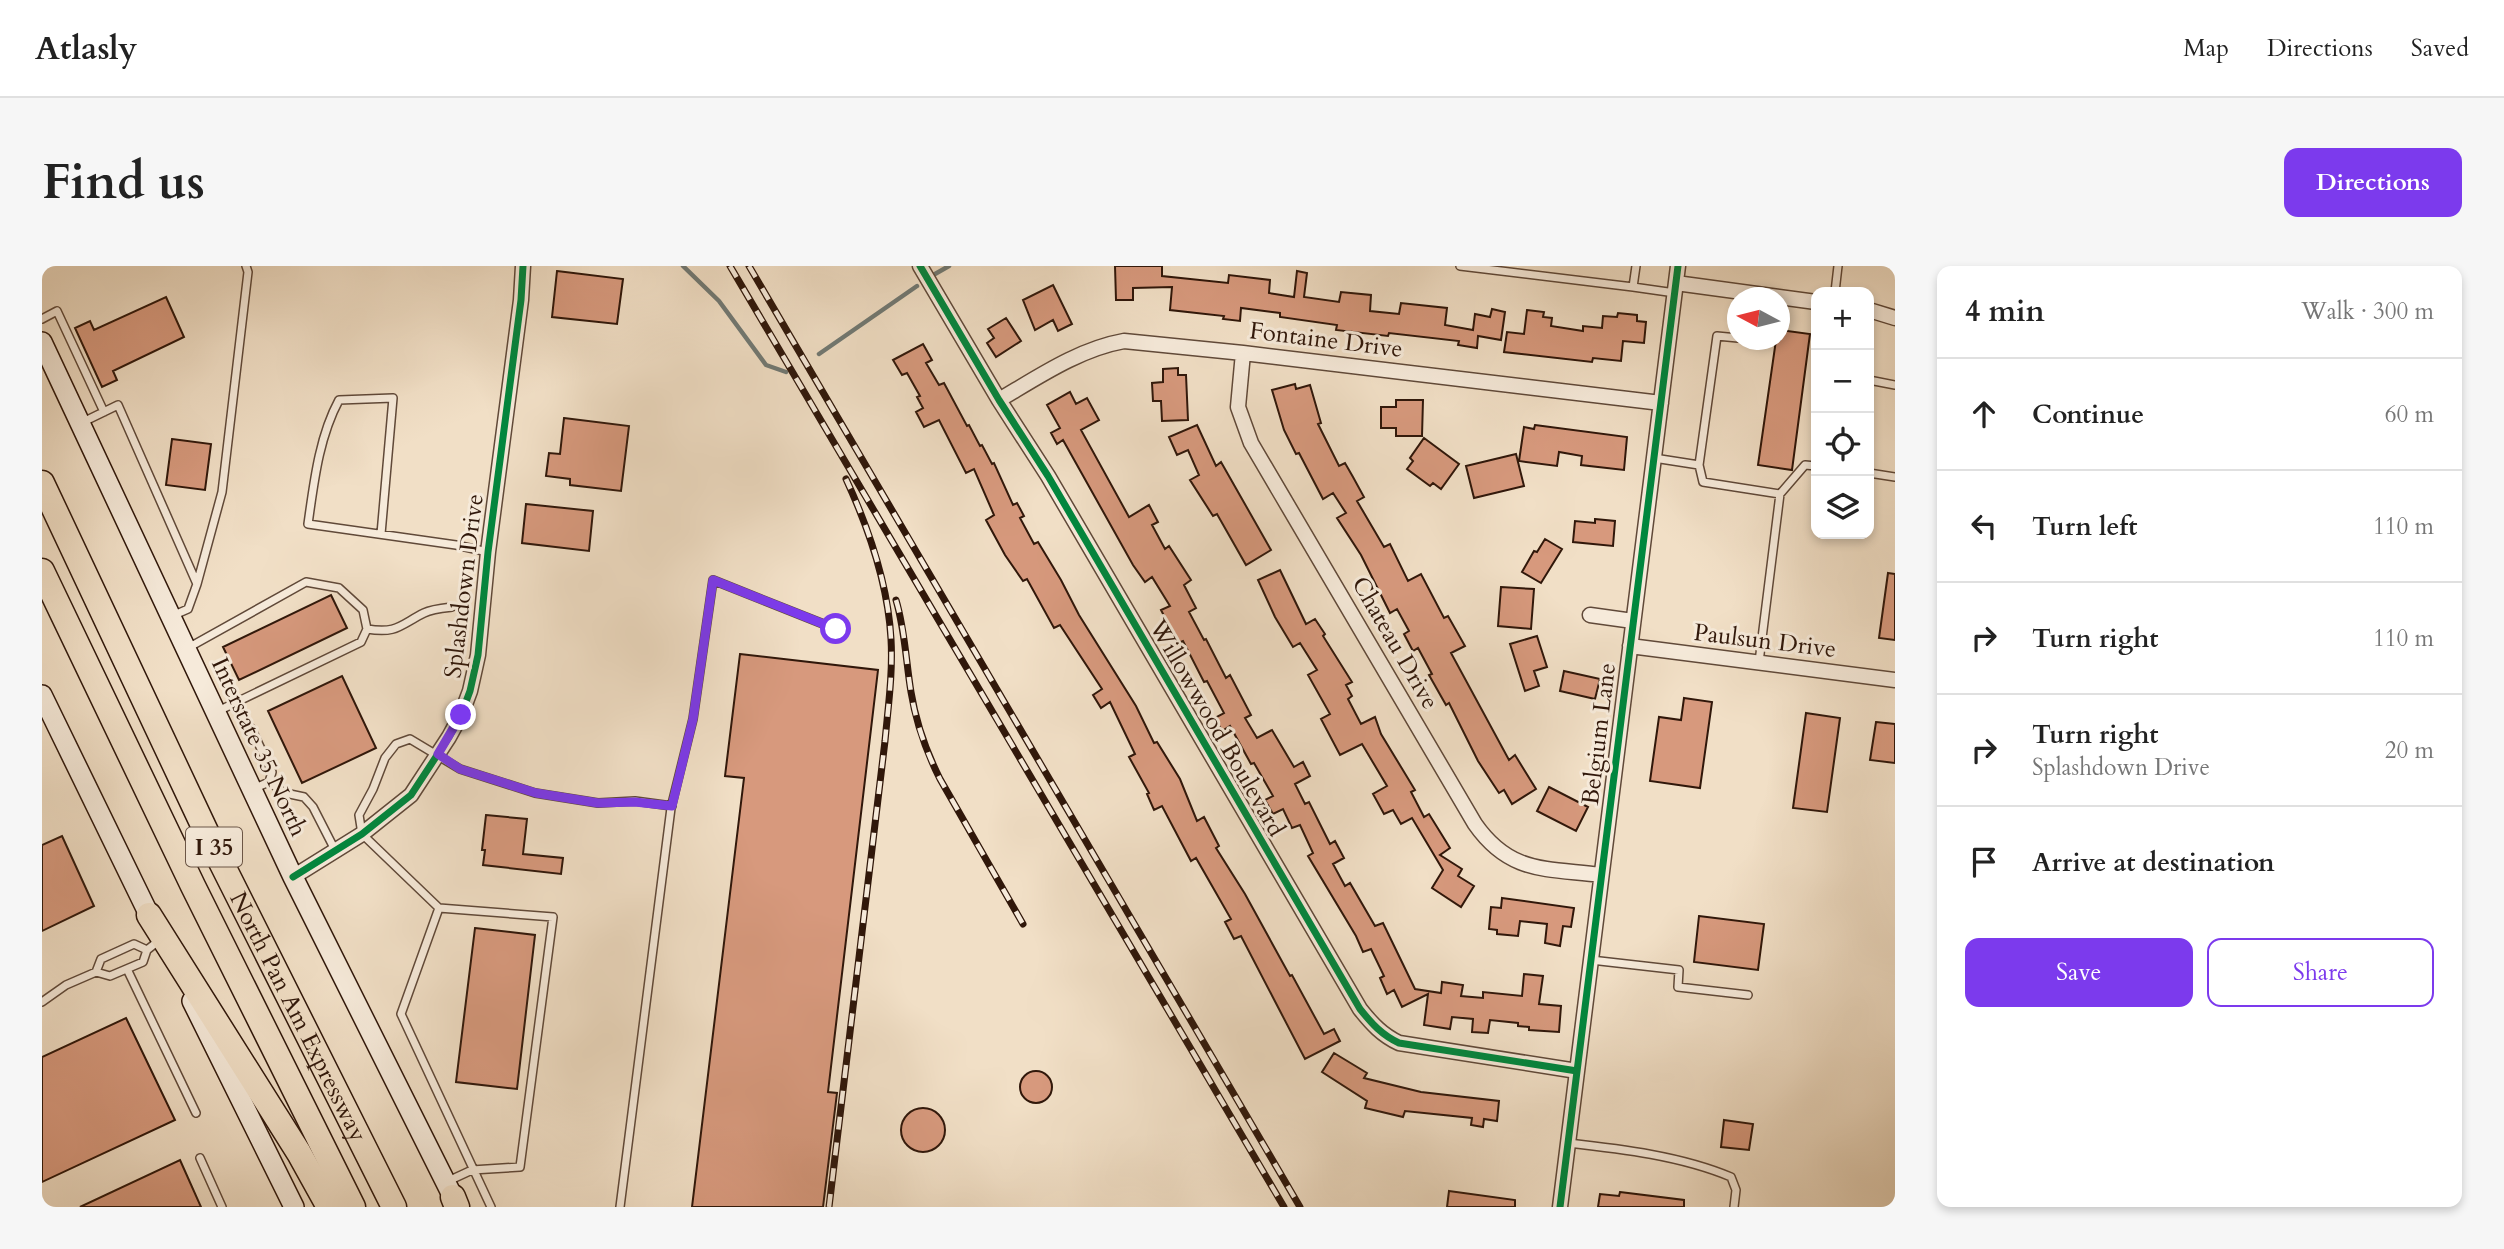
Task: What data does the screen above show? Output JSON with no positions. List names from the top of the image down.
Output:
{
  "streets": {
    "highway": ["I 35", "North Pan Am Expressway"],
    "main road": ["Interstate 35 North"],
    "street": [
      "Fontaine Drive",
      "Splashdown Drive",
      "Paulsun Drive",
      "Chateau Drive",
      "Willowwood Boulevard",
      "Belgium Lane"
    ]
  },
  "crossings": [
    ["Fontaine Drive", "Chateau Drive"],
    ["Fontaine Drive", "Willowwood Boulevard"],
    ["Fontaine Drive", "Belgium Lane"],
    ["Splashdown Drive", "Interstate 35 North"],
    ["Paulsun Drive", "Belgium Lane"],
    ["Chateau Drive", "Belgium Lane"],
    ["Willowwood Boulevard", "Belgium Lane"]
  ],
  "north": "left",
  "page": {
    "header": "Atlasly",
    "nav": ["Map", "Directions", "Saved"],
    "buttons": [
      "Directions",
      ["Save", "Share"]
    ],
    "title": "Find us",
    "heading": ["4 min", "Walk · 300 m"],
    "map_buttons": ["+", "−"],
    "list": [
      ["Continue", "60 m"],
      ["Turn left", "110 m"],
      ["Turn right", "110 m"],
      ["Turn right", "Splashdown Drive", "20 m"],
      "Arrive at destination"
    ]
  }
}
